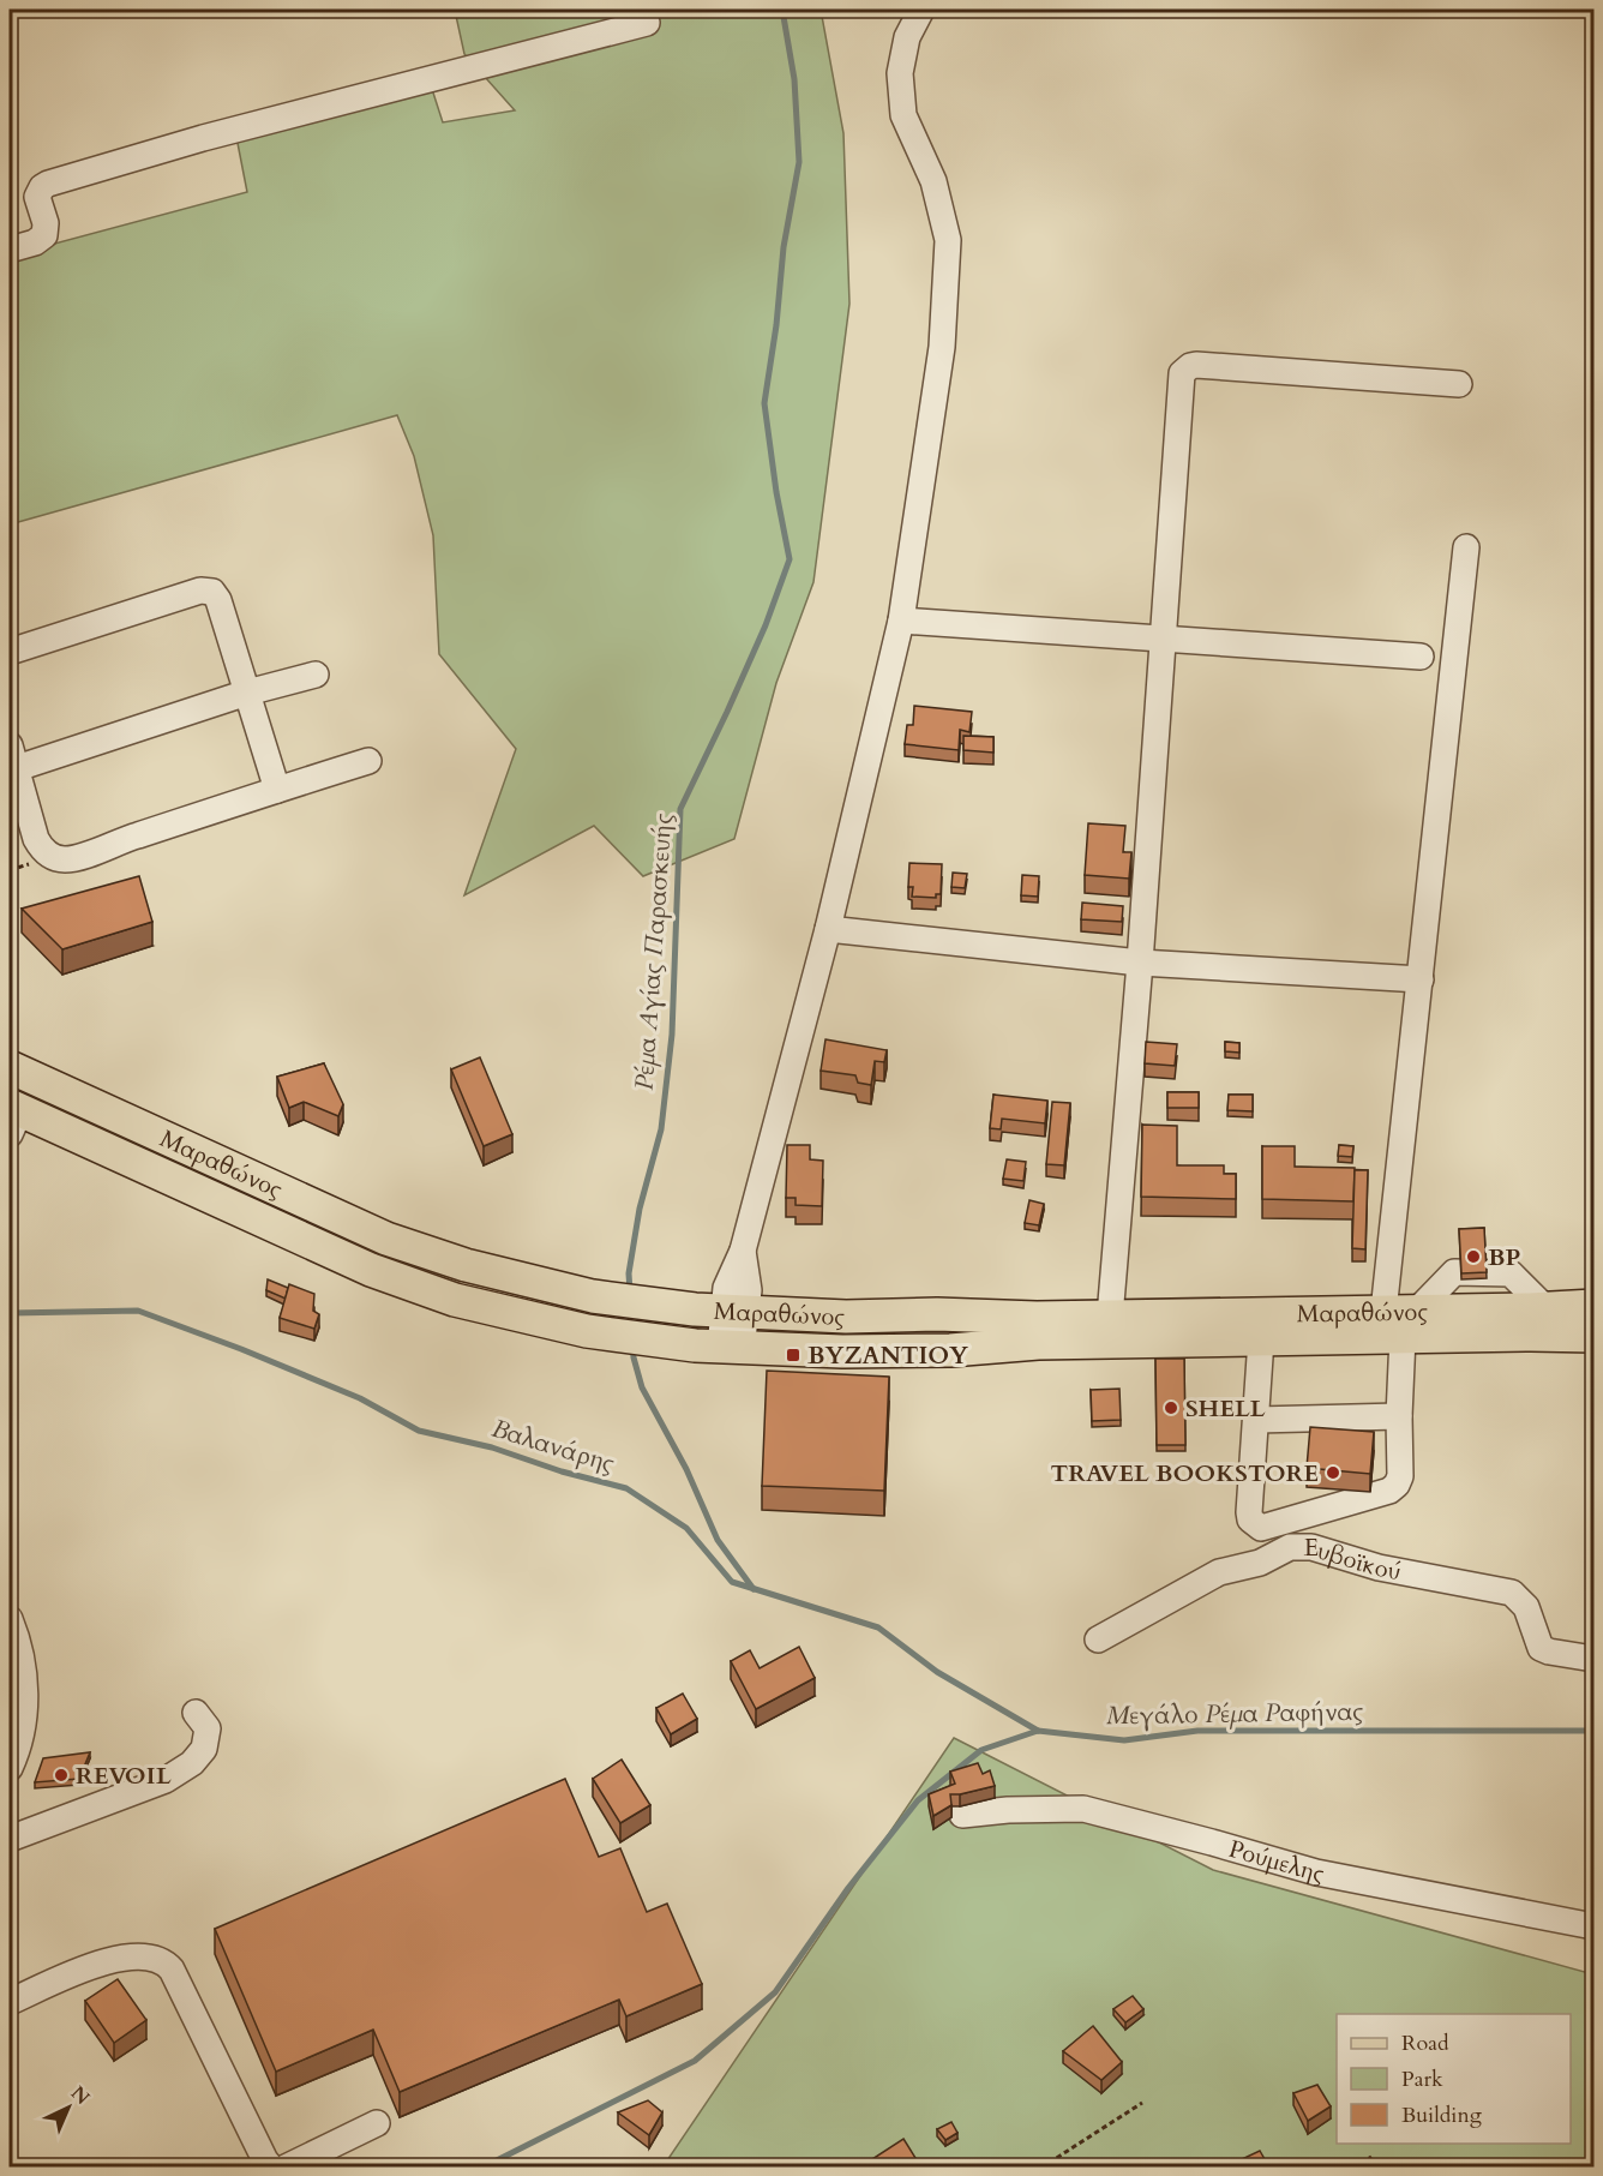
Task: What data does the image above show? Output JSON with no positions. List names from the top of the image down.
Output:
{
  "streets": {
    "main road": ["Μαραθώνος"],
    "street": ["Ευβοϊκού", "Ρούμελης"]
  },
  "water": ["Ρέμα Αγίας Παρασκευής", "Βαλανάρης", "Μεγάλο Ρέμα Ραφήνας"],
  "places": {
    "other": [
      "BP",
      "SHELL",
      "TRAVEL BOOKSTORE",
      "REVOIL"
    ],
    "transit": ["ΒΥΖΑΝΤΙΟΥ"]
  },
  "legend": ["Road", "Park", "Building"],
  "north": "top right"
}
